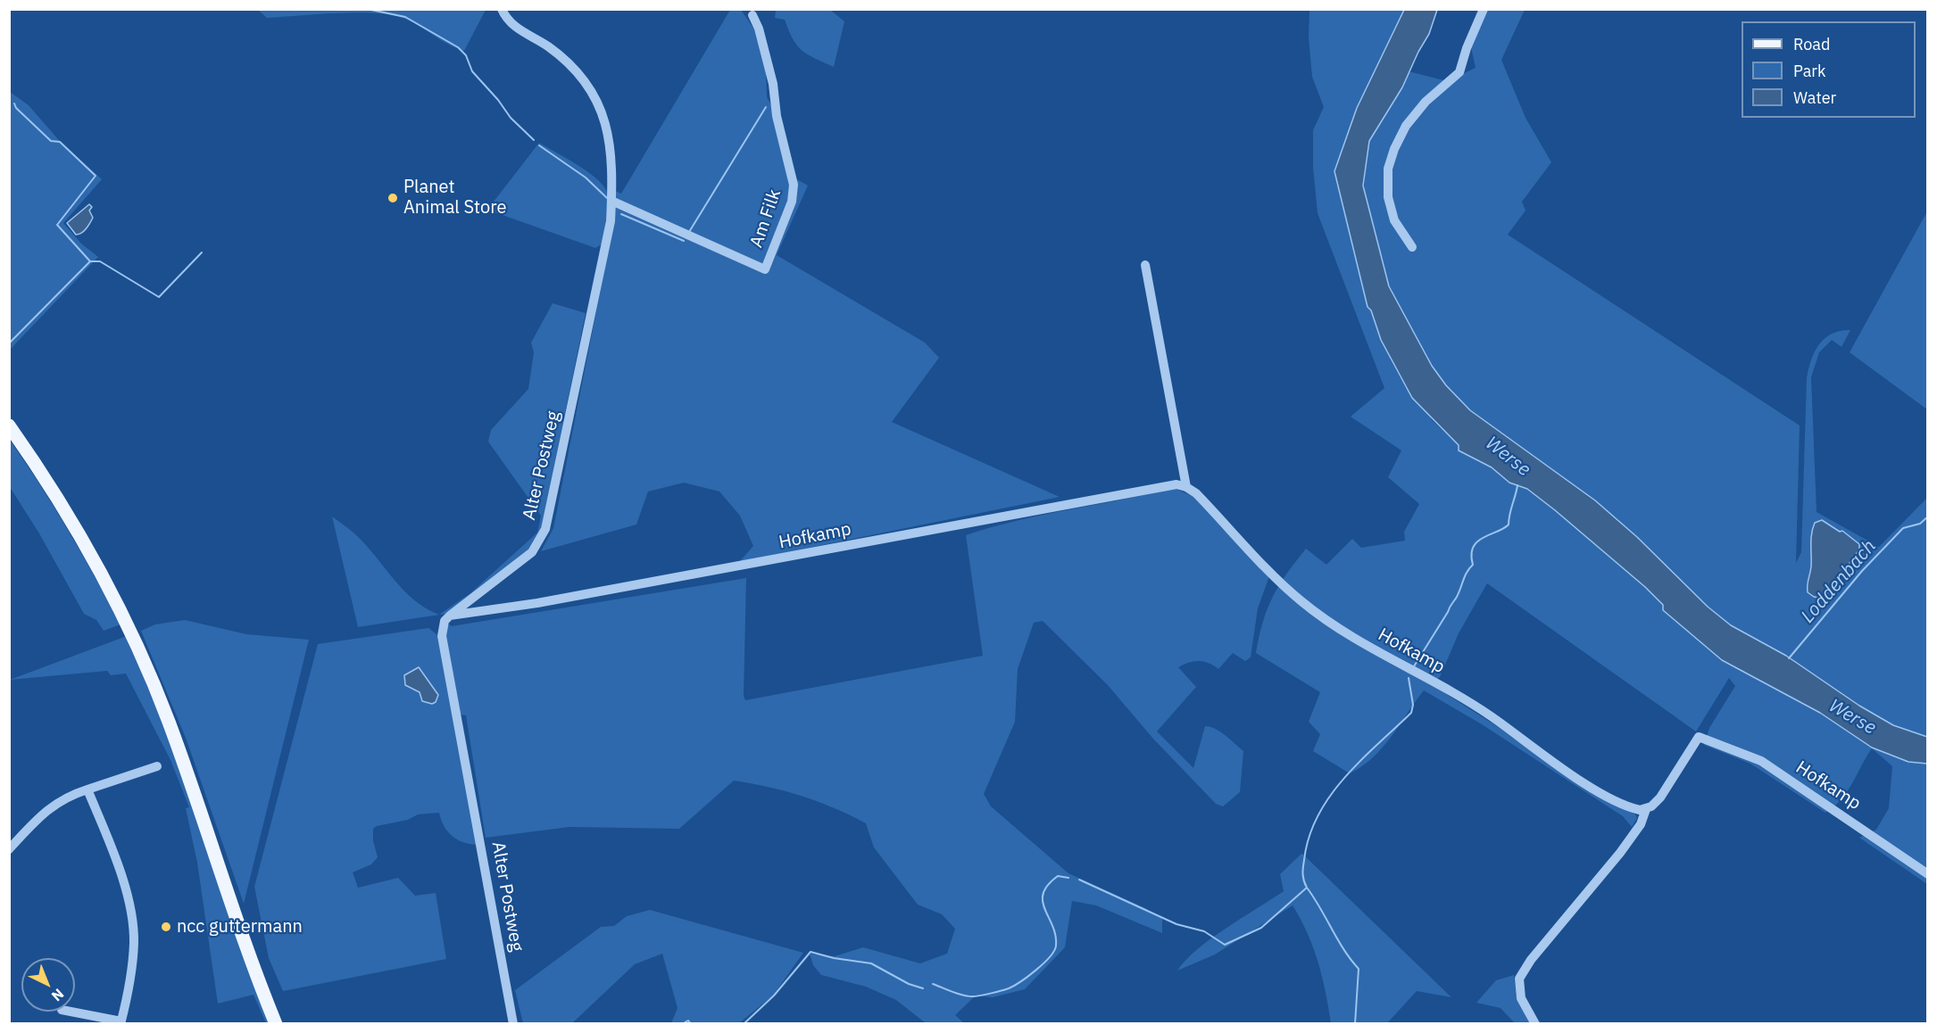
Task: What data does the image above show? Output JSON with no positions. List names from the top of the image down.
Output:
{
  "streets": {
    "street": ["Am Filk", "Alter Postweg", "Hofkamp"]
  },
  "crossings": [
    ["Am Filk", "Alter Postweg"],
    ["Alter Postweg", "Hofkamp"]
  ],
  "water": ["Werse", "Loddenbach"],
  "places": ["Planet Animal Store", "ncc guttermann"],
  "legend": ["Road", "Park", "Water"],
  "north": "bottom right"
}
